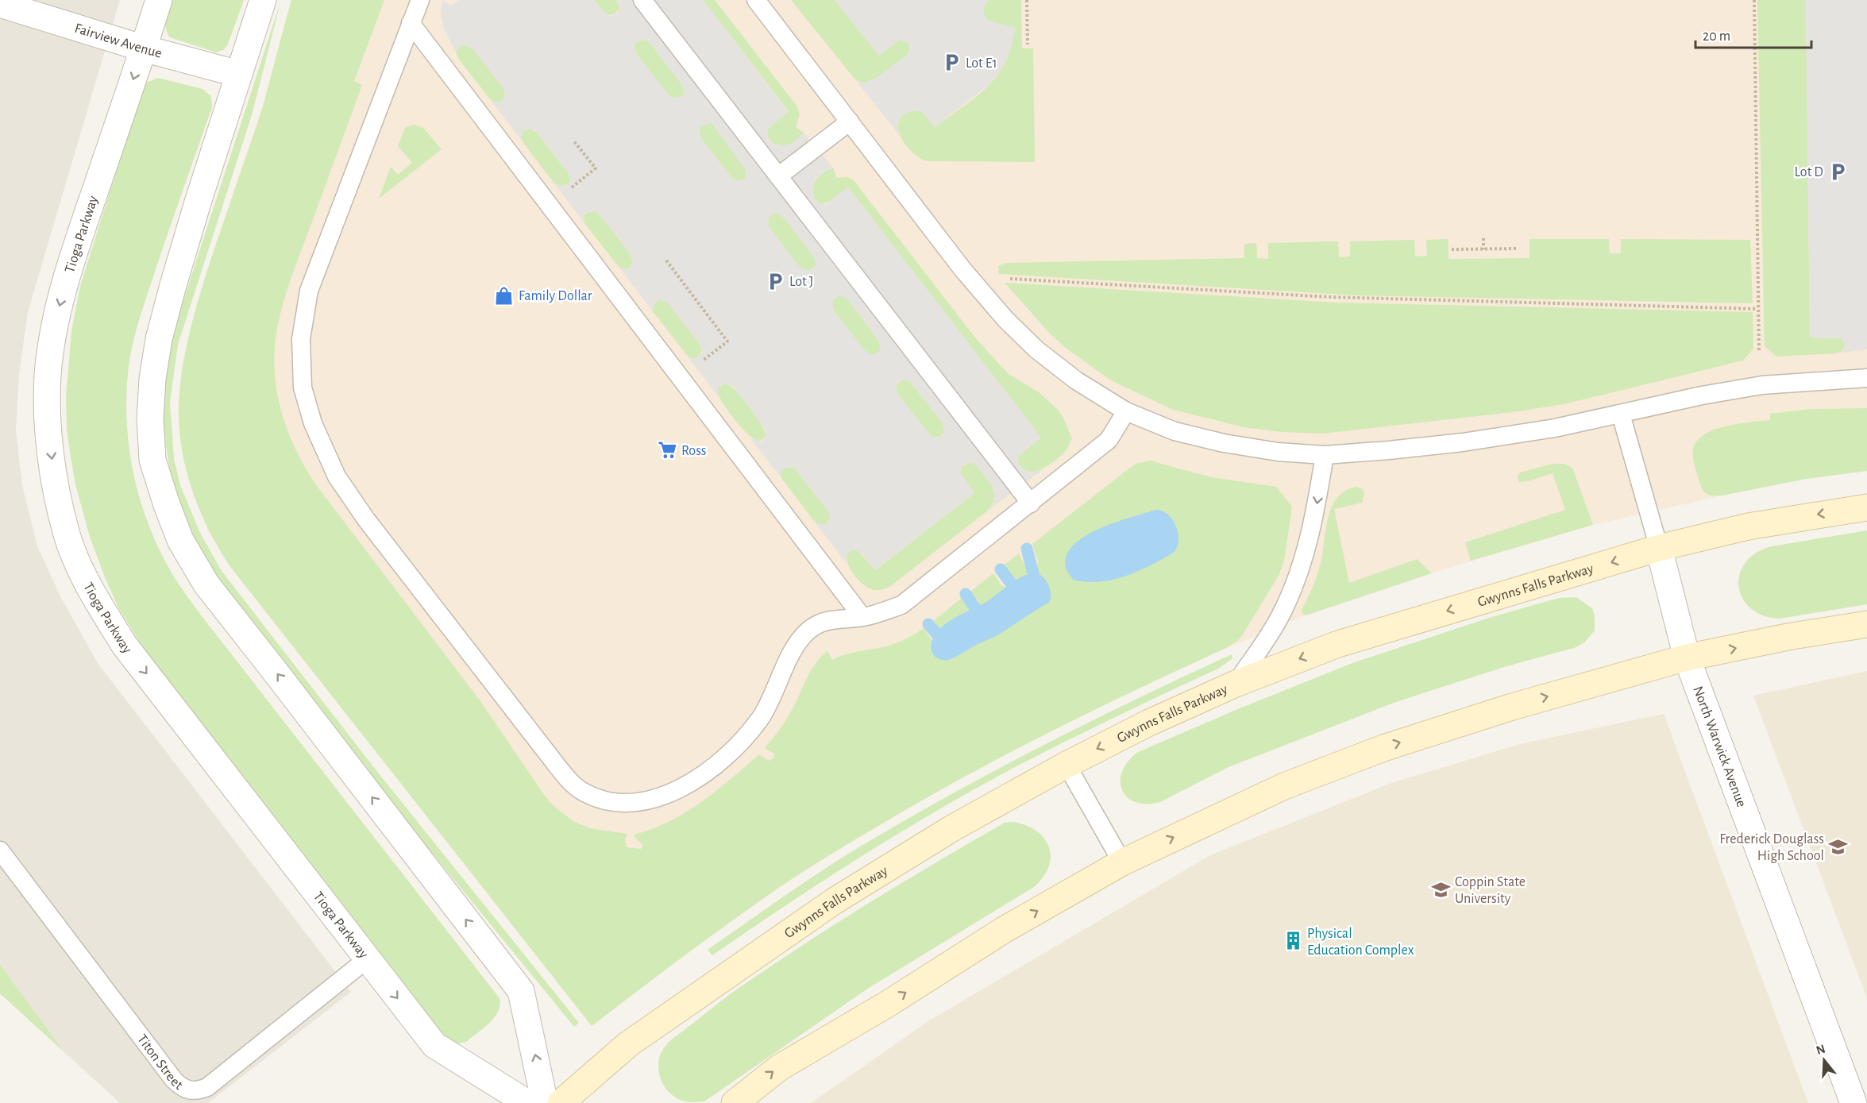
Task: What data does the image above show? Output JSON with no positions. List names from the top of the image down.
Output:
{
  "streets": {
    "main road": ["Gwynns Falls Parkway"],
    "street": ["Fairview Avenue", "Tioga Parkway", "North Warwick Avenue"],
    "lane": ["Titon Street"]
  },
  "crossings": [
    ["Fairview Avenue", "Tioga Parkway"],
    ["Tioga Parkway", "Titon Street"],
    ["Gwynns Falls Parkway", "North Warwick Avenue"]
  ],
  "places": {
    "parking": ["Lot E1", "Lot D", "Lot J"],
    "shop": ["Family Dollar"],
    "supermarket": ["Ross"],
    "school or university": ["Frederick Douglass High School", "Coppin State University"],
    "building": ["Physical Education Complex"]
  },
  "scale_bar": "20 m",
  "north": "top"
}
